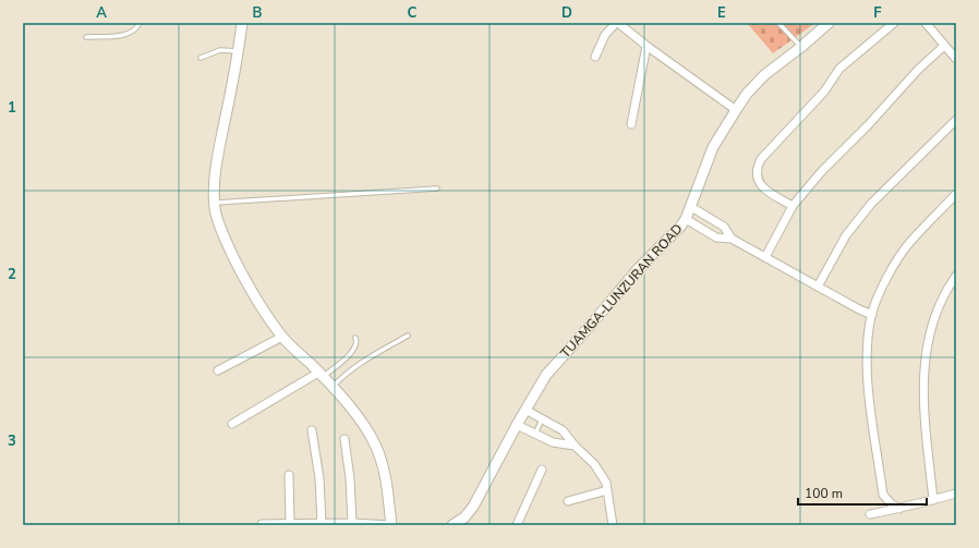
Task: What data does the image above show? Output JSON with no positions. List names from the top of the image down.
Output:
{
  "streets": {
    "street": ["TUAMGA-LUNZURAN ROAD"]
  },
  "scale_bar": "100 m",
  "grid": {
    "columns": [
      "A",
      "B",
      "C",
      "D",
      "E",
      "F"
    ],
    "rows": ["1", "2", "3"]
  }
}
